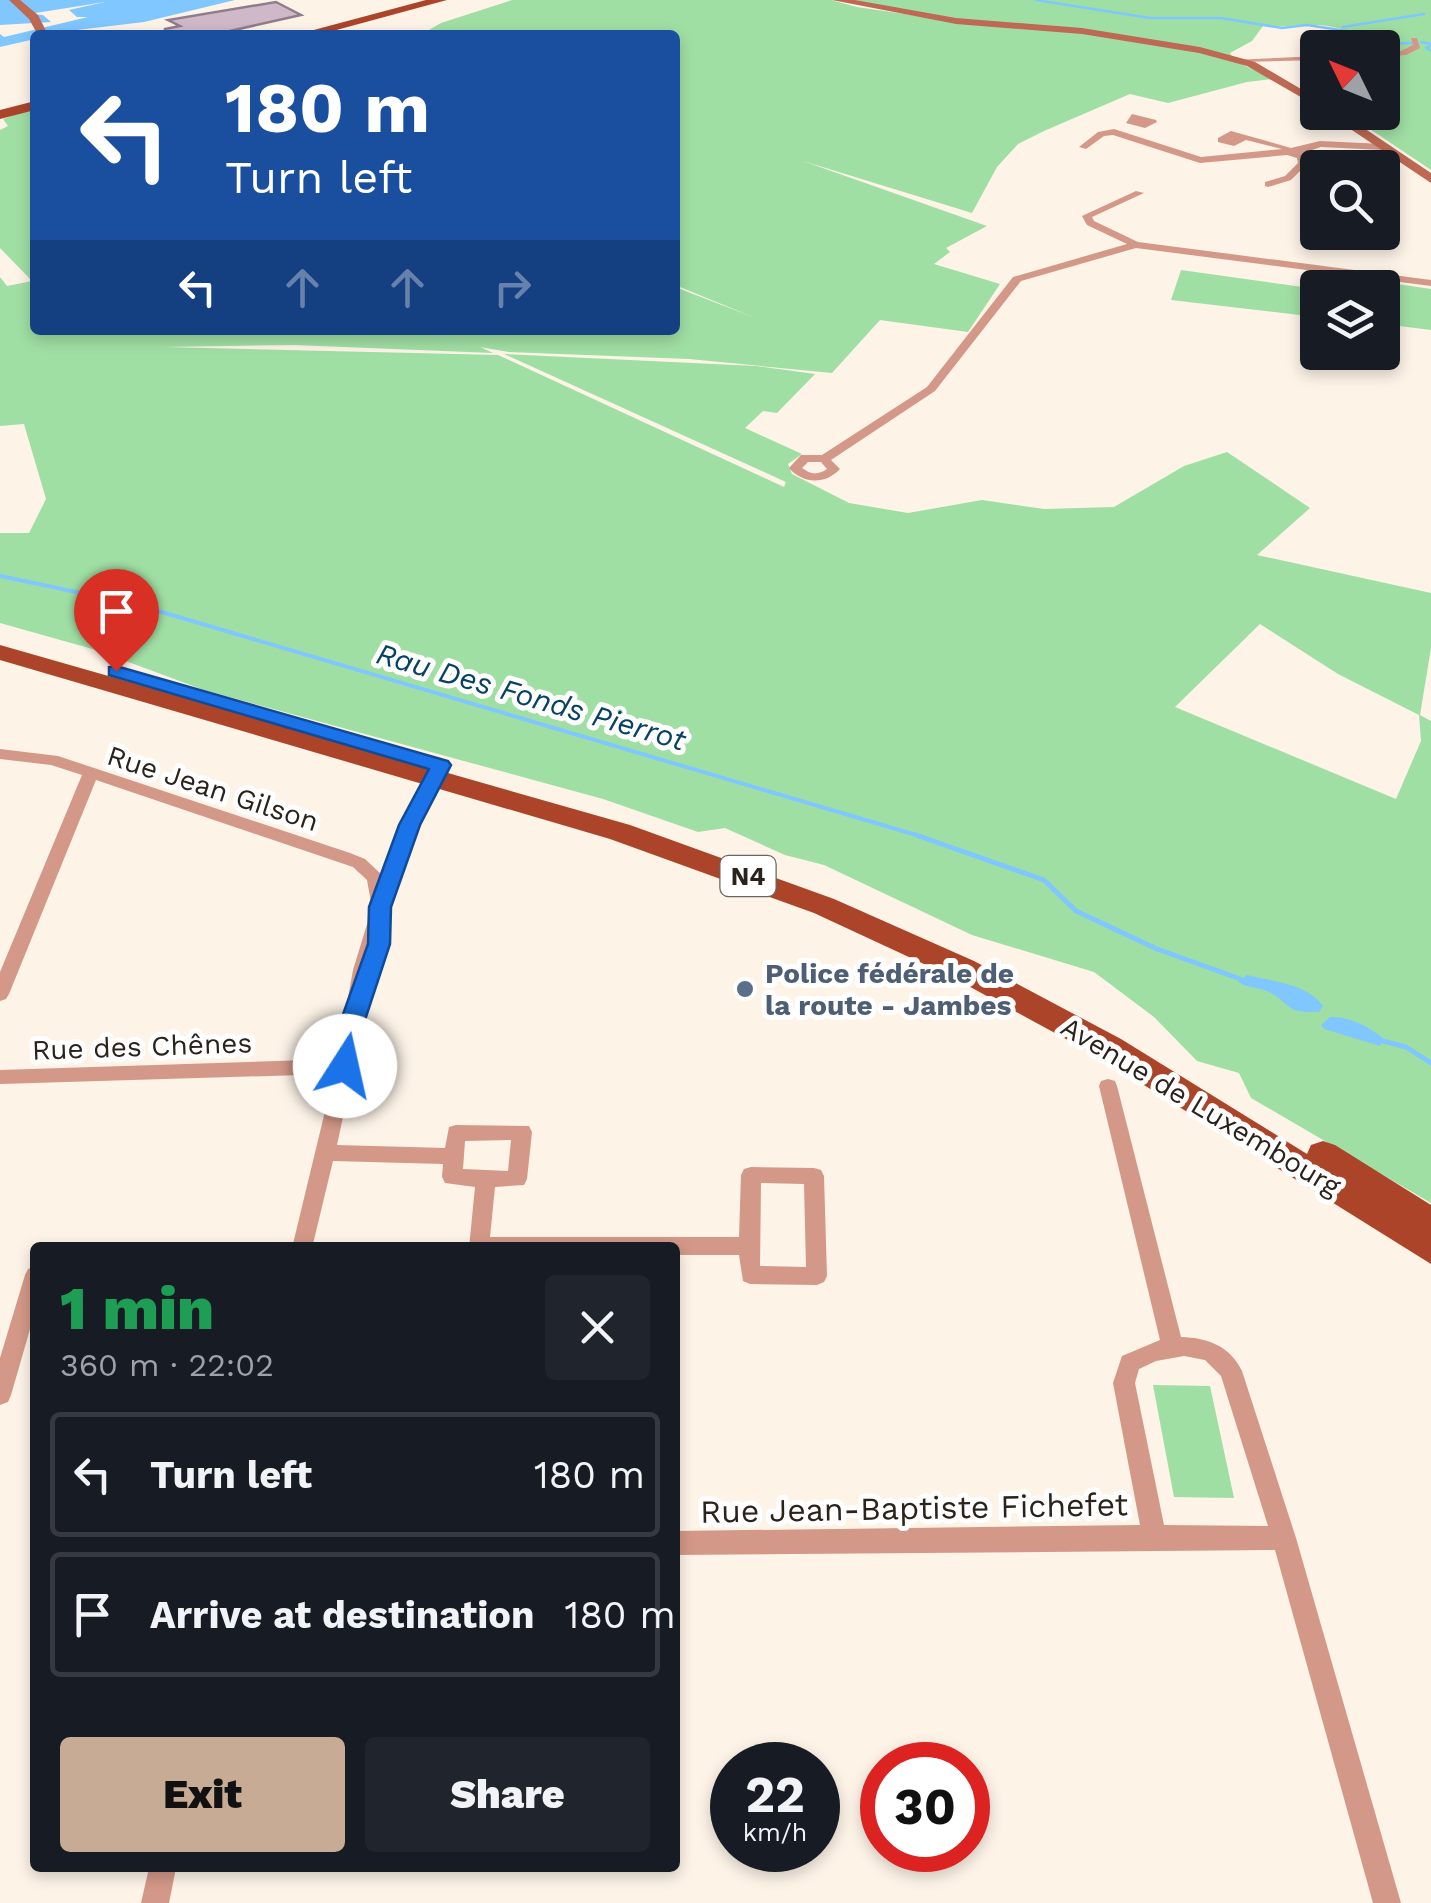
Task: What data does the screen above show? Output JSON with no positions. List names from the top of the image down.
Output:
{
  "streets": {
    "main road": ["N4", "Avenue de Luxembourg"],
    "street": ["Rue Jean Gilson", "Rue des Chênes", "Rue Jean-Baptiste Fichefet"]
  },
  "water": ["Rau Des Fonds Pierrot"],
  "places": ["Police fédérale de la route - Jambes"],
  "north": "top left",
  "page": {
    "turn": ["180 m", "Turn left"],
    "heading": ["1 min", "360 m · 22:02"],
    "list": [
      {
        "name": "Turn left",
        "value": "180 m"
      },
      {
        "name": "Arrive at destination",
        "value": "180 m"
      }
    ],
    "buttons": ["Exit", "Share"],
    "speed": "22 km/h",
    "limit": "30"
  }
}
